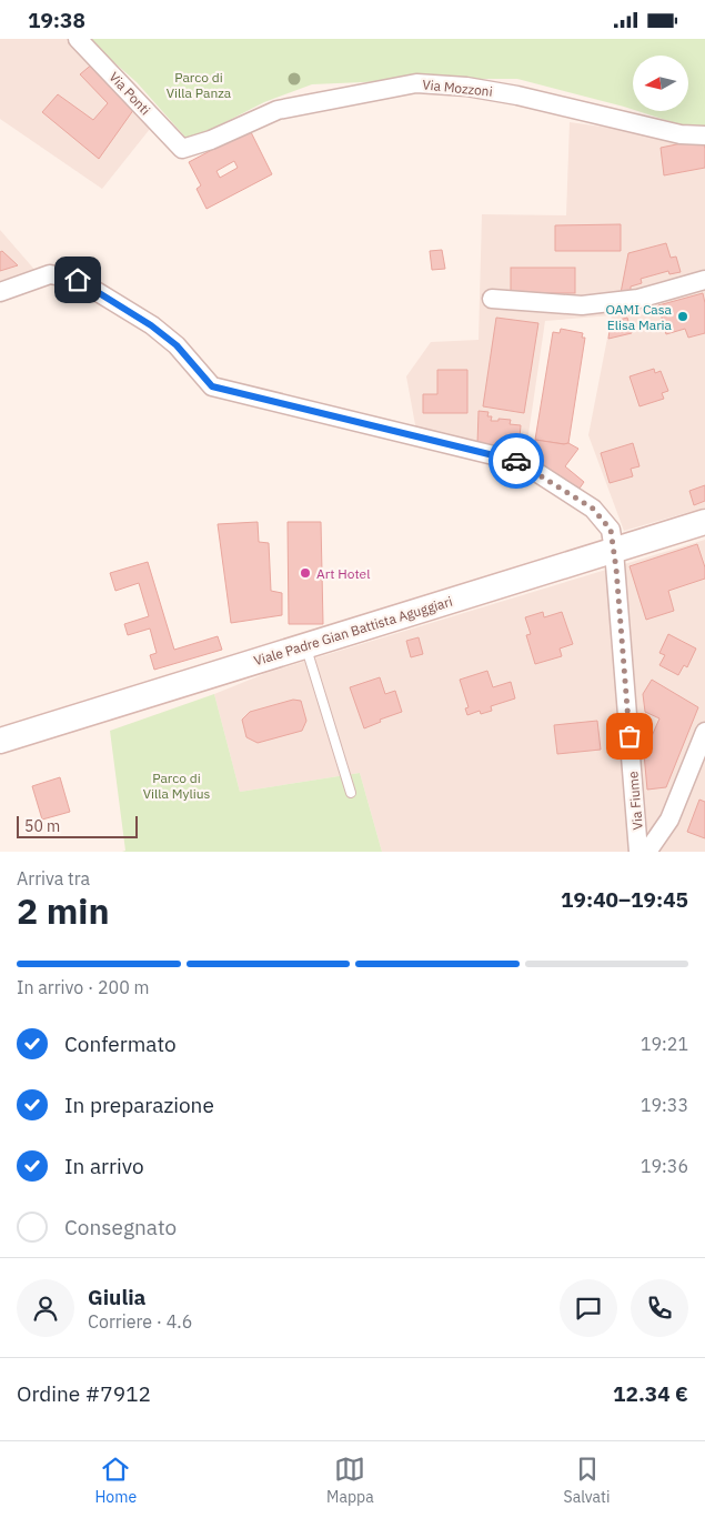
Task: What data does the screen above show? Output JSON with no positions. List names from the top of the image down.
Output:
{
  "streets": {
    "main road": ["Viale Padre Gian Battista Aguggiari"],
    "street": ["Via Mozzoni", "Via Ponti", "Via Fiume"]
  },
  "crossings": [
    ["Via Mozzoni", "Via Ponti"],
    ["Viale Padre Gian Battista Aguggiari", "Via Fiume"]
  ],
  "parks": ["Parco di Villa Panza", "Parco di Villa Mylius"],
  "places": ["OAMI Casa Elisa Maria", "Art Hotel"],
  "scale_bar": "50 m",
  "north": "left",
  "page": {
    "status": "19:38",
    "scale": "50 m",
    "heading": ["2 min", "Arriva tra", "19:40–19:45"],
    "panel": [
      "Giulia",
      "Corriere · 4.6",
      "Ordine #7912",
      "12.34 €"
    ],
    "bar": "In arrivo · 200 m",
    "list": [
      ["Confermato", "19:21"],
      ["In preparazione", "19:33"],
      ["In arrivo", "19:36"],
      "Consegnato"
    ],
    "tabs": ["Home", "Mappa", "Salvati"]
  }
}
